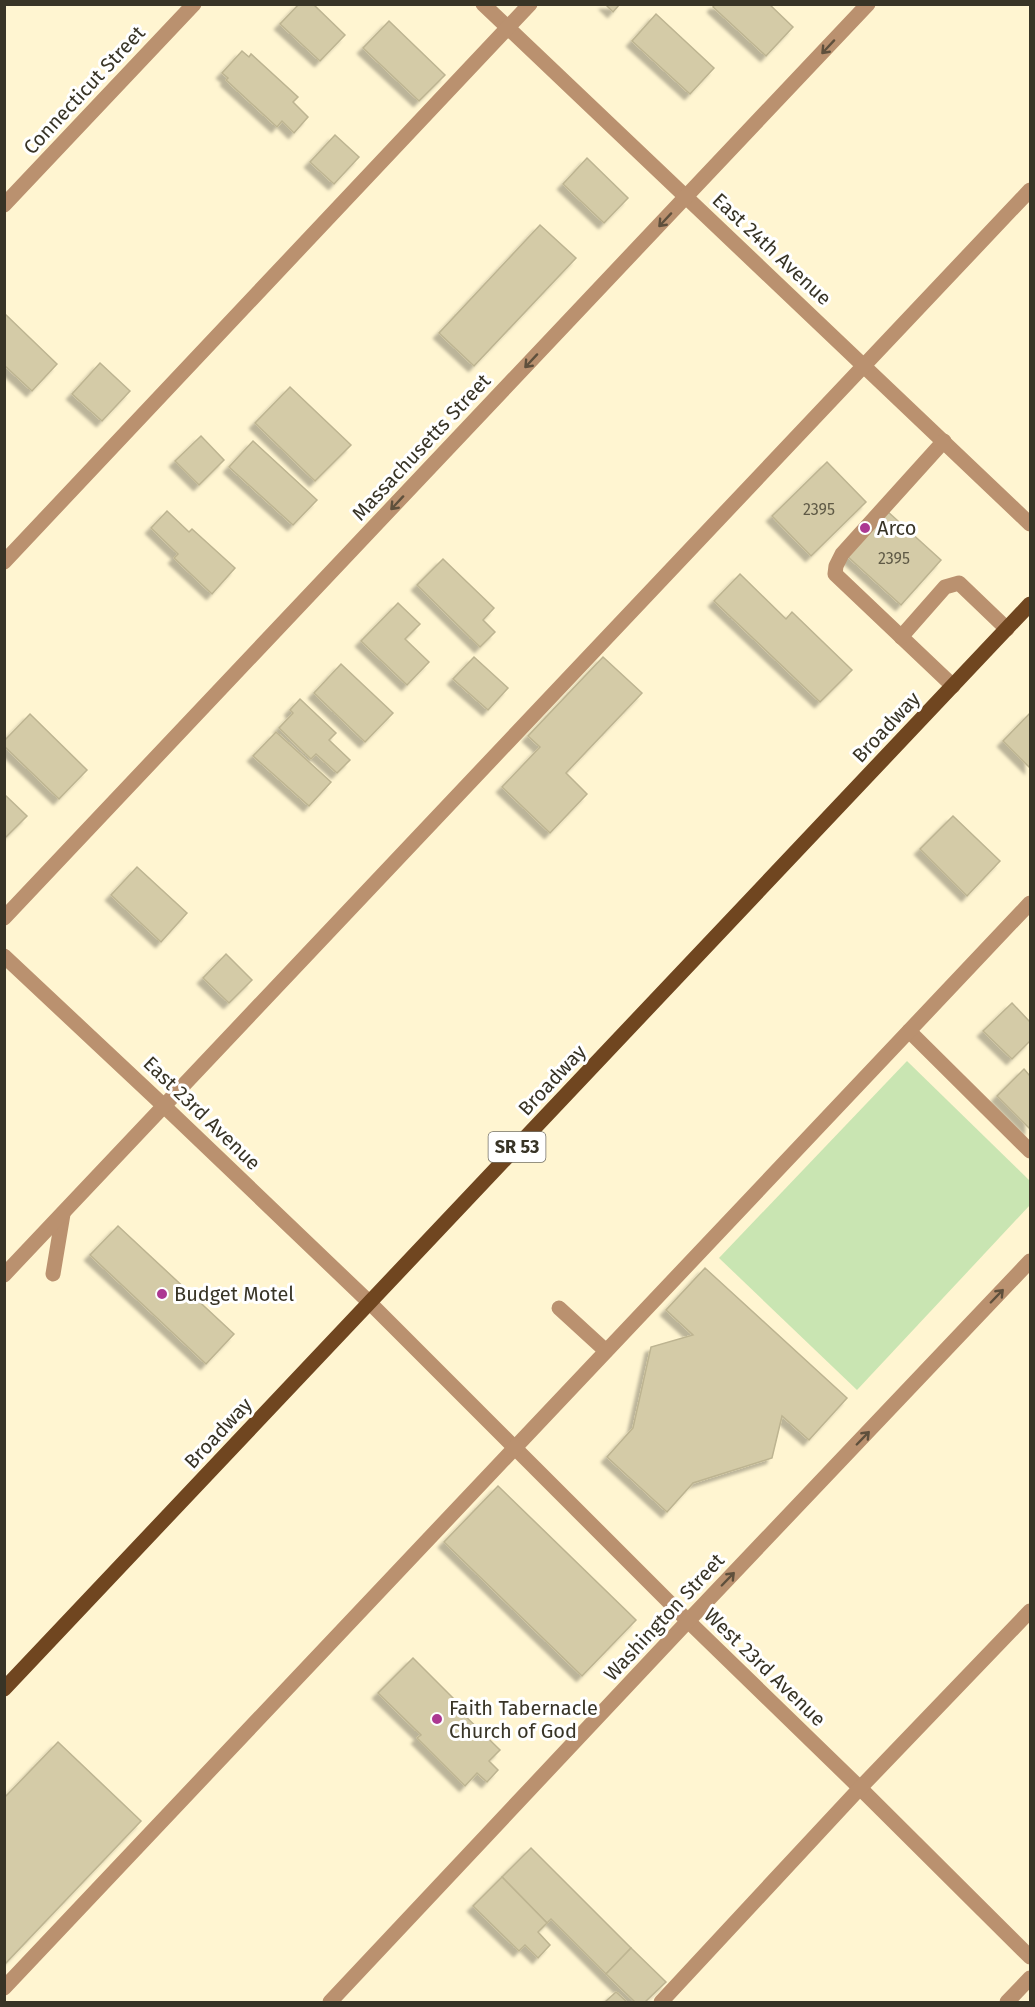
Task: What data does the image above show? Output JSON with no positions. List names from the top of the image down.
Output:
{
  "streets": {
    "main road": ["Broadway", "SR 53"],
    "street": [
      "Connecticut Street",
      "East 24th Avenue",
      "Massachusetts Street",
      "East 23rd Avenue",
      "Washington Street",
      "West 23rd Avenue"
    ]
  },
  "crossings": [
    ["East 24th Avenue", "Massachusetts Street"],
    ["Broadway", "East 23rd Avenue"],
    ["Broadway", "West 23rd Avenue"],
    ["East 23rd Avenue", "West 23rd Avenue"],
    ["Washington Street", "West 23rd Avenue"]
  ],
  "one_way": ["Massachusetts Street", "Washington Street"],
  "places": ["Arco", "Budget Motel", "Faith Tabernacle Church of God"],
  "house_numbers": ["2395", "2395"]
}
